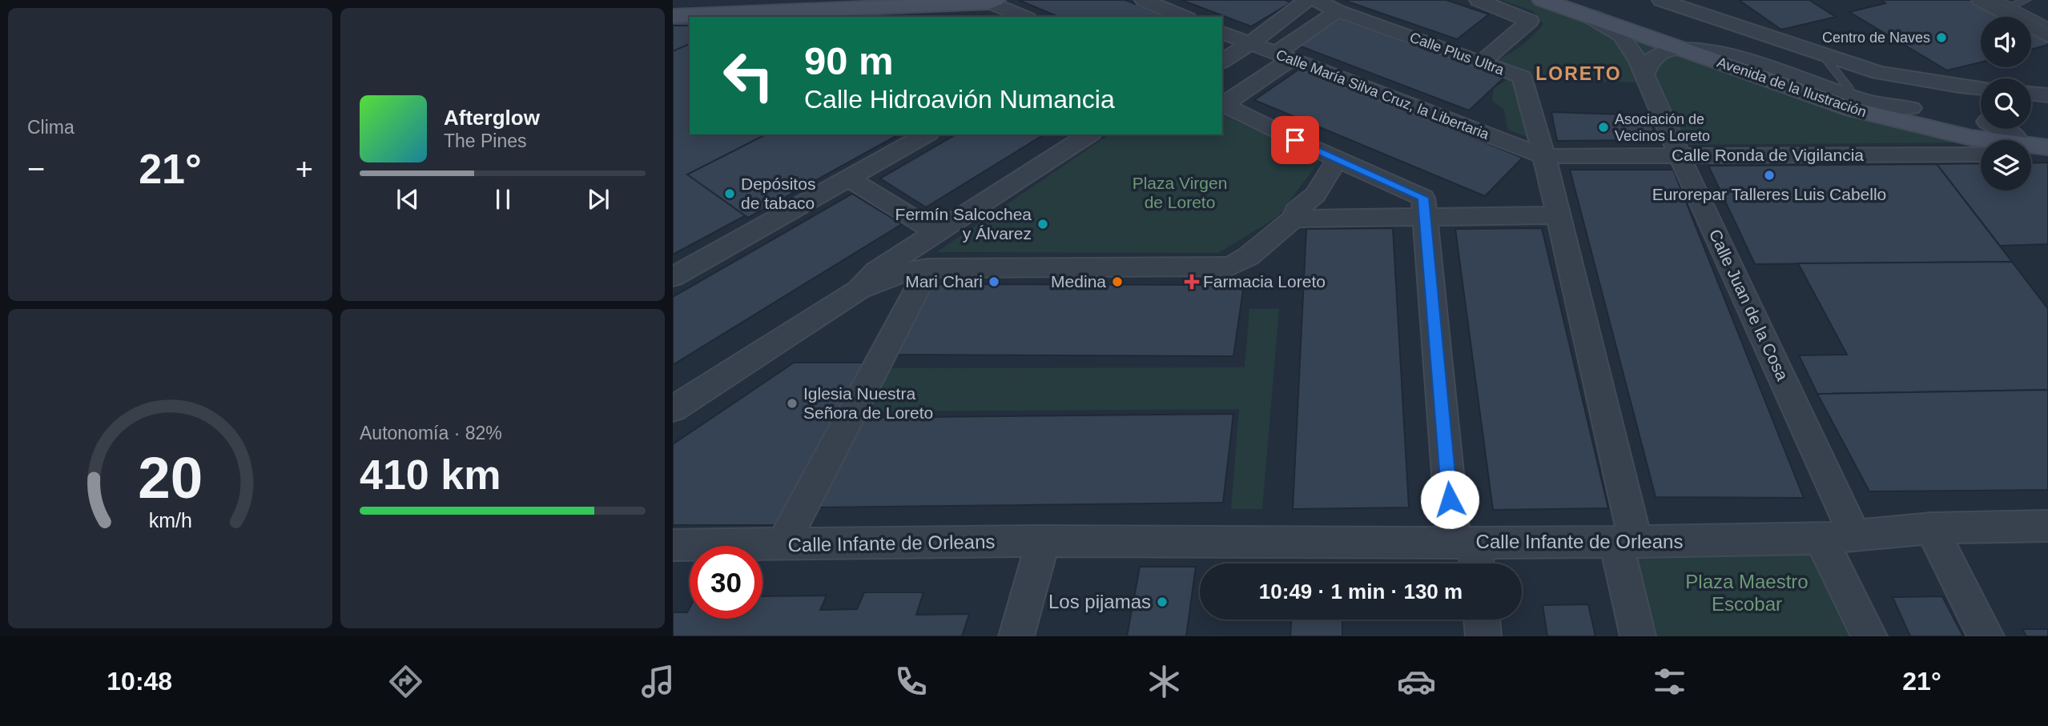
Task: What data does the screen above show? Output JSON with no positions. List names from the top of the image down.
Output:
{
  "streets": {
    "main road": ["Avenida de la Ilustración"],
    "street": [
      "Calle Plus Ultra",
      "Calle María Silva Cruz, la Libertaria",
      "Calle Ronda de Vigilancia",
      "Calle Juan de la Cosa",
      "Calle Infante de Orleans"
    ]
  },
  "crossings": [
    ["Calle Plus Ultra", "Calle María Silva Cruz, la Libertaria"],
    ["Calle Plus Ultra", "Calle Ronda de Vigilancia"],
    ["Avenida de la Ilustración", "Calle Juan de la Cosa"],
    ["Calle María Silva Cruz, la Libertaria", "Calle Ronda de Vigilancia"],
    ["Calle Ronda de Vigilancia", "Calle Juan de la Cosa"],
    ["Calle Juan de la Cosa", "Calle Infante de Orleans"]
  ],
  "districts": ["LORETO"],
  "parks": ["Plaza Virgen de Loreto", "Plaza Maestro Escobar"],
  "places": {
    "other": [
      "Centro de Naves",
      "Asociación de Vecinos Loreto",
      "Eurorepar Talleres Luis Cabello",
      "Depósitos de tabaco",
      "Fermín Salcochea y Álvarez",
      "Mari Chari",
      "Medina",
      "Iglesia Nuestra Señora de Loreto",
      "Los pijamas"
    ],
    "health": ["Farmacia Loreto"]
  },
  "page": {
    "tile": [
      "Clima",
      ["Autonomía · 82%", "410 km"]
    ],
    "turn": ["90 m", "Calle Hidroavión Numancia"],
    "song": ["Afterglow", "The Pines"],
    "heat": ["−", "21°", "+"],
    "limit": "30",
    "trip": "10:49 · 1 min · 130 m",
    "tabs": ["10:48", "21°"],
    "gauge": ["20", "km/h"]
  }
}
